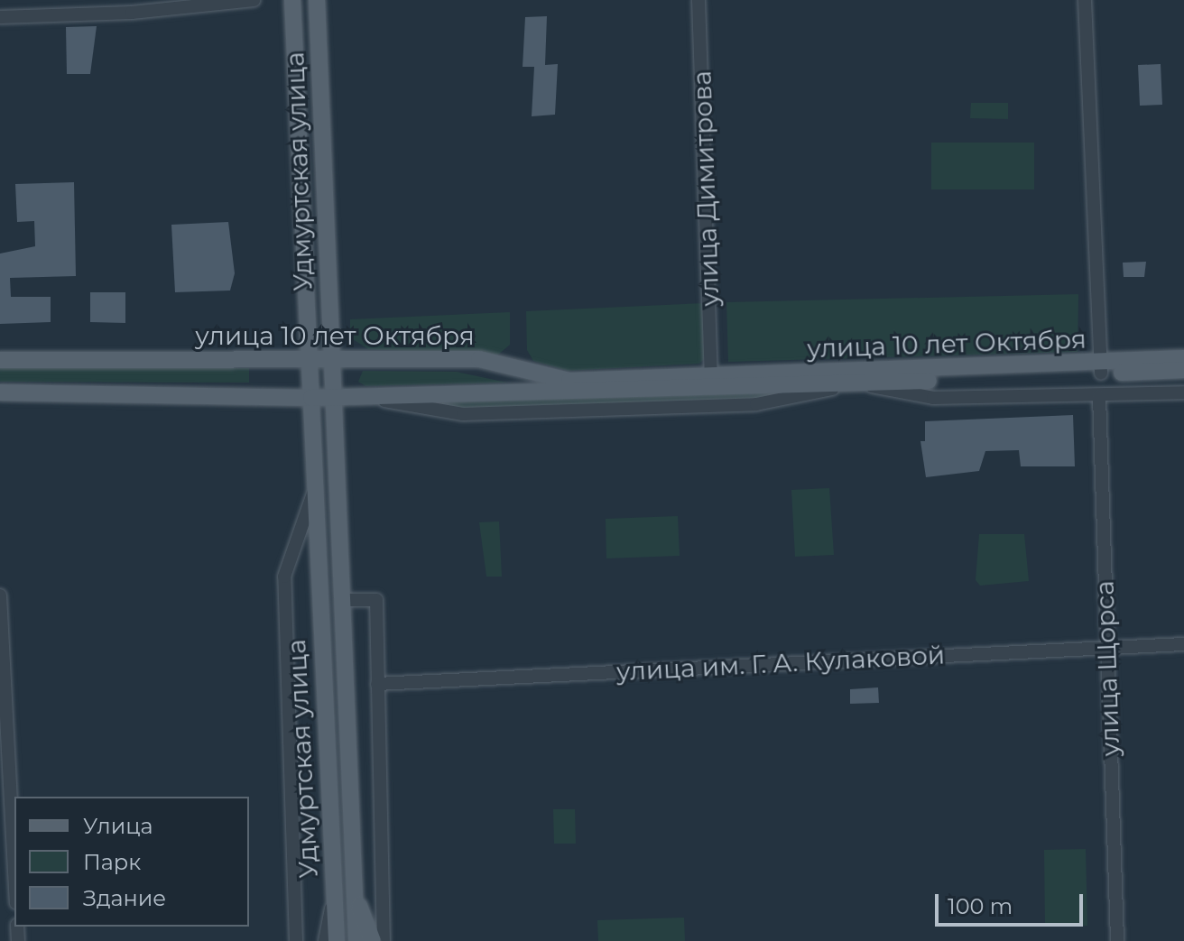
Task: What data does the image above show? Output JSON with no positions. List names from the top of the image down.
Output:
{
  "streets": {
    "main road": ["Удмуртская улица", "улица 10 лет Октября"],
    "street": ["улица Димитрова", "улица им. Г. А. Кулаковой", "улица Щорса"]
  },
  "crossings": [
    ["Удмуртская улица", "улица 10 лет Октября"],
    ["улица Димитрова", "улица 10 лет Октября"],
    ["улица 10 лет Октября", "улица Щорса"],
    ["улица им. Г. А. Кулаковой", "улица Щорса"]
  ],
  "legend": ["Улица", "Парк", "Здание"],
  "scale_bar": "100 m"
}
